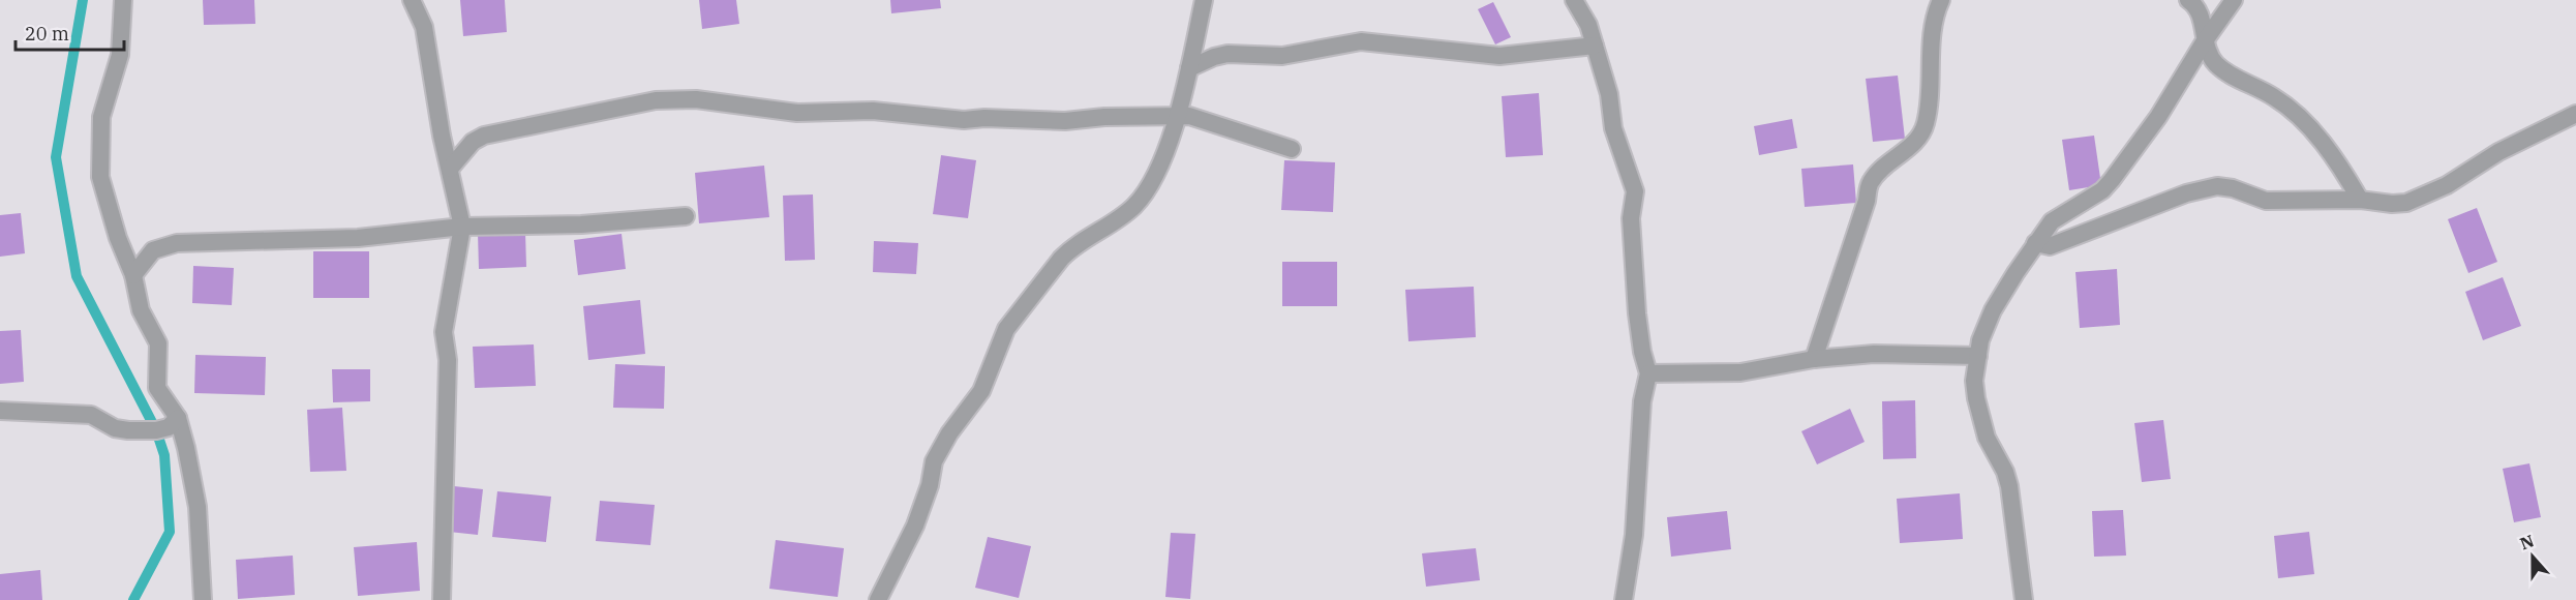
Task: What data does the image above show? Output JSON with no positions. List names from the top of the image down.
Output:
{
  "scale_bar": "20 m",
  "north": "top"
}
